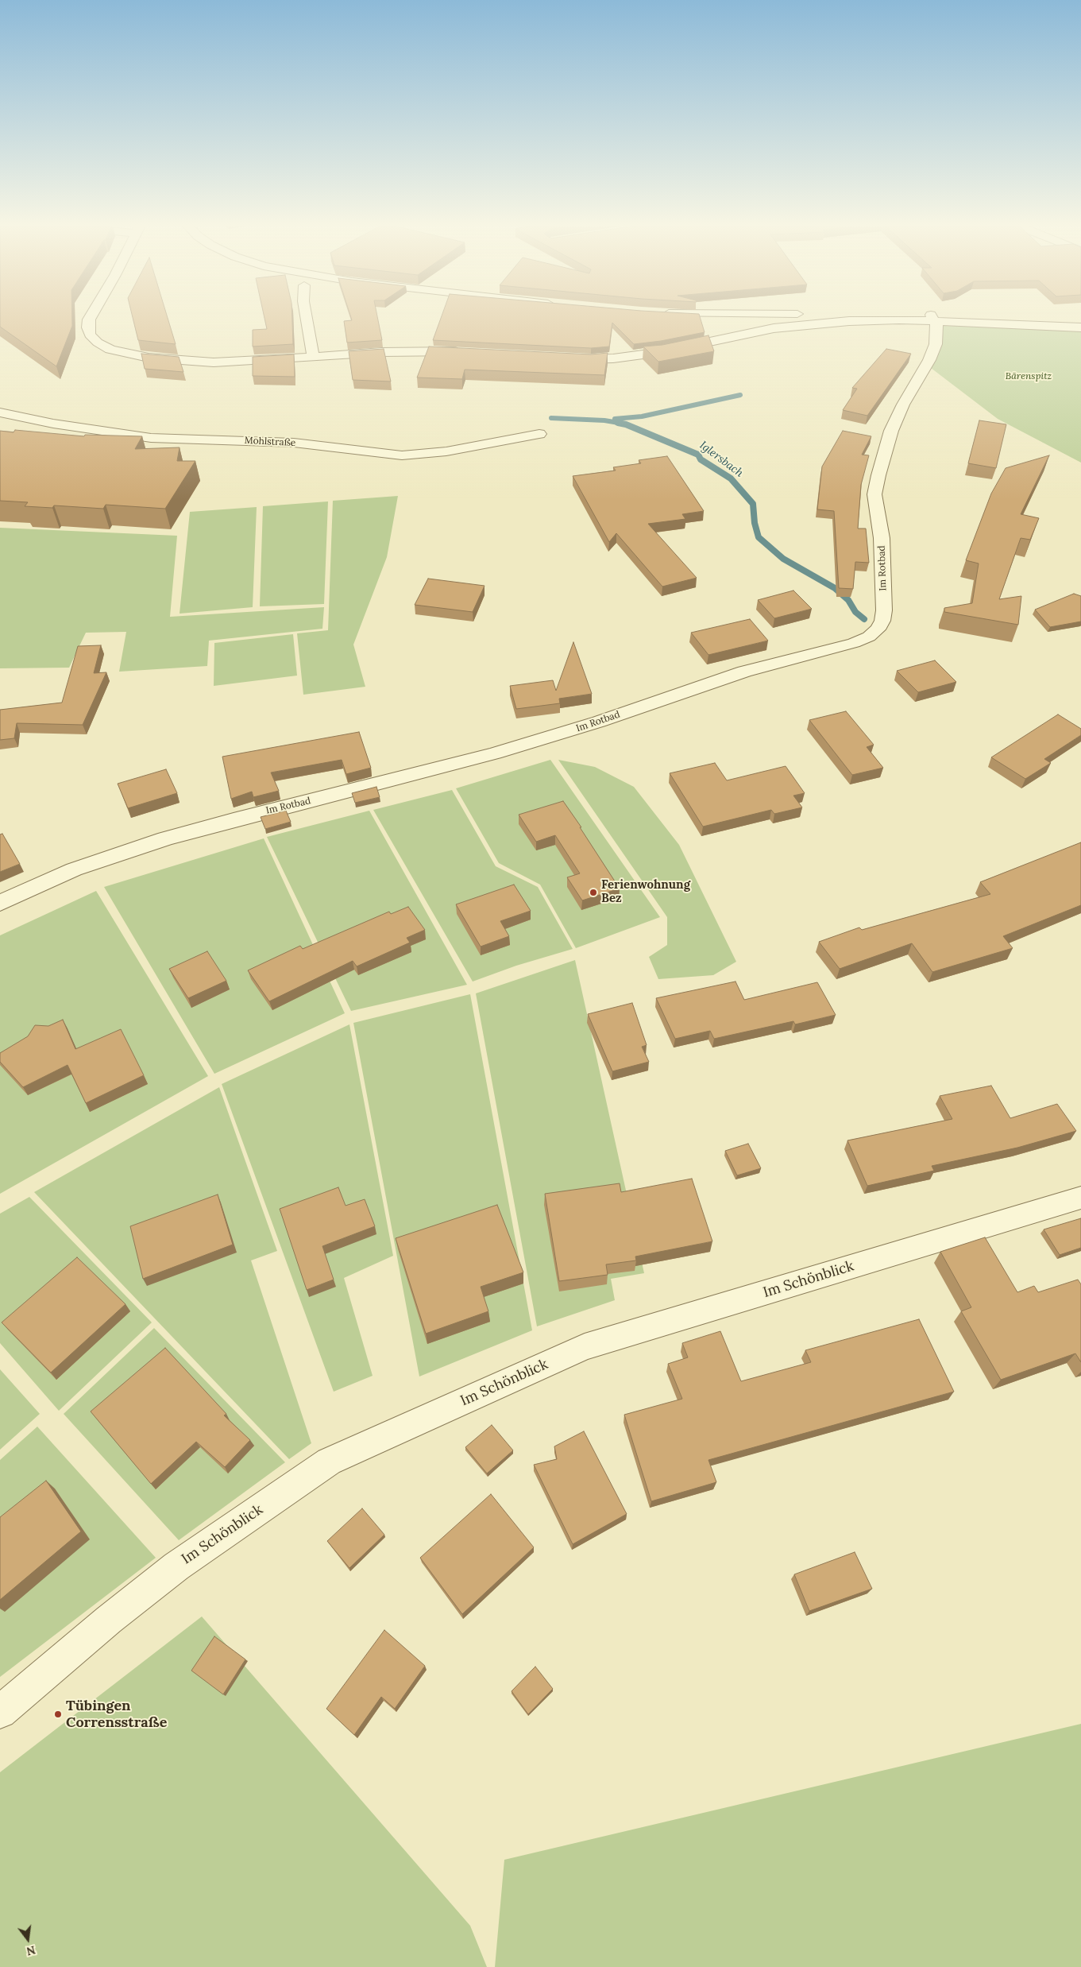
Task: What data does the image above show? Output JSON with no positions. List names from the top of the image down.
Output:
{
  "streets": {
    "street": ["Mohlstraße", "Im Rotbad", "Im Schönblick"]
  },
  "water": ["Iglersbach"],
  "parks": ["Bärenspitz"],
  "places": ["Ferienwohnung Bez", "Tübingen Corrensstraße"],
  "north": "bottom"
}
